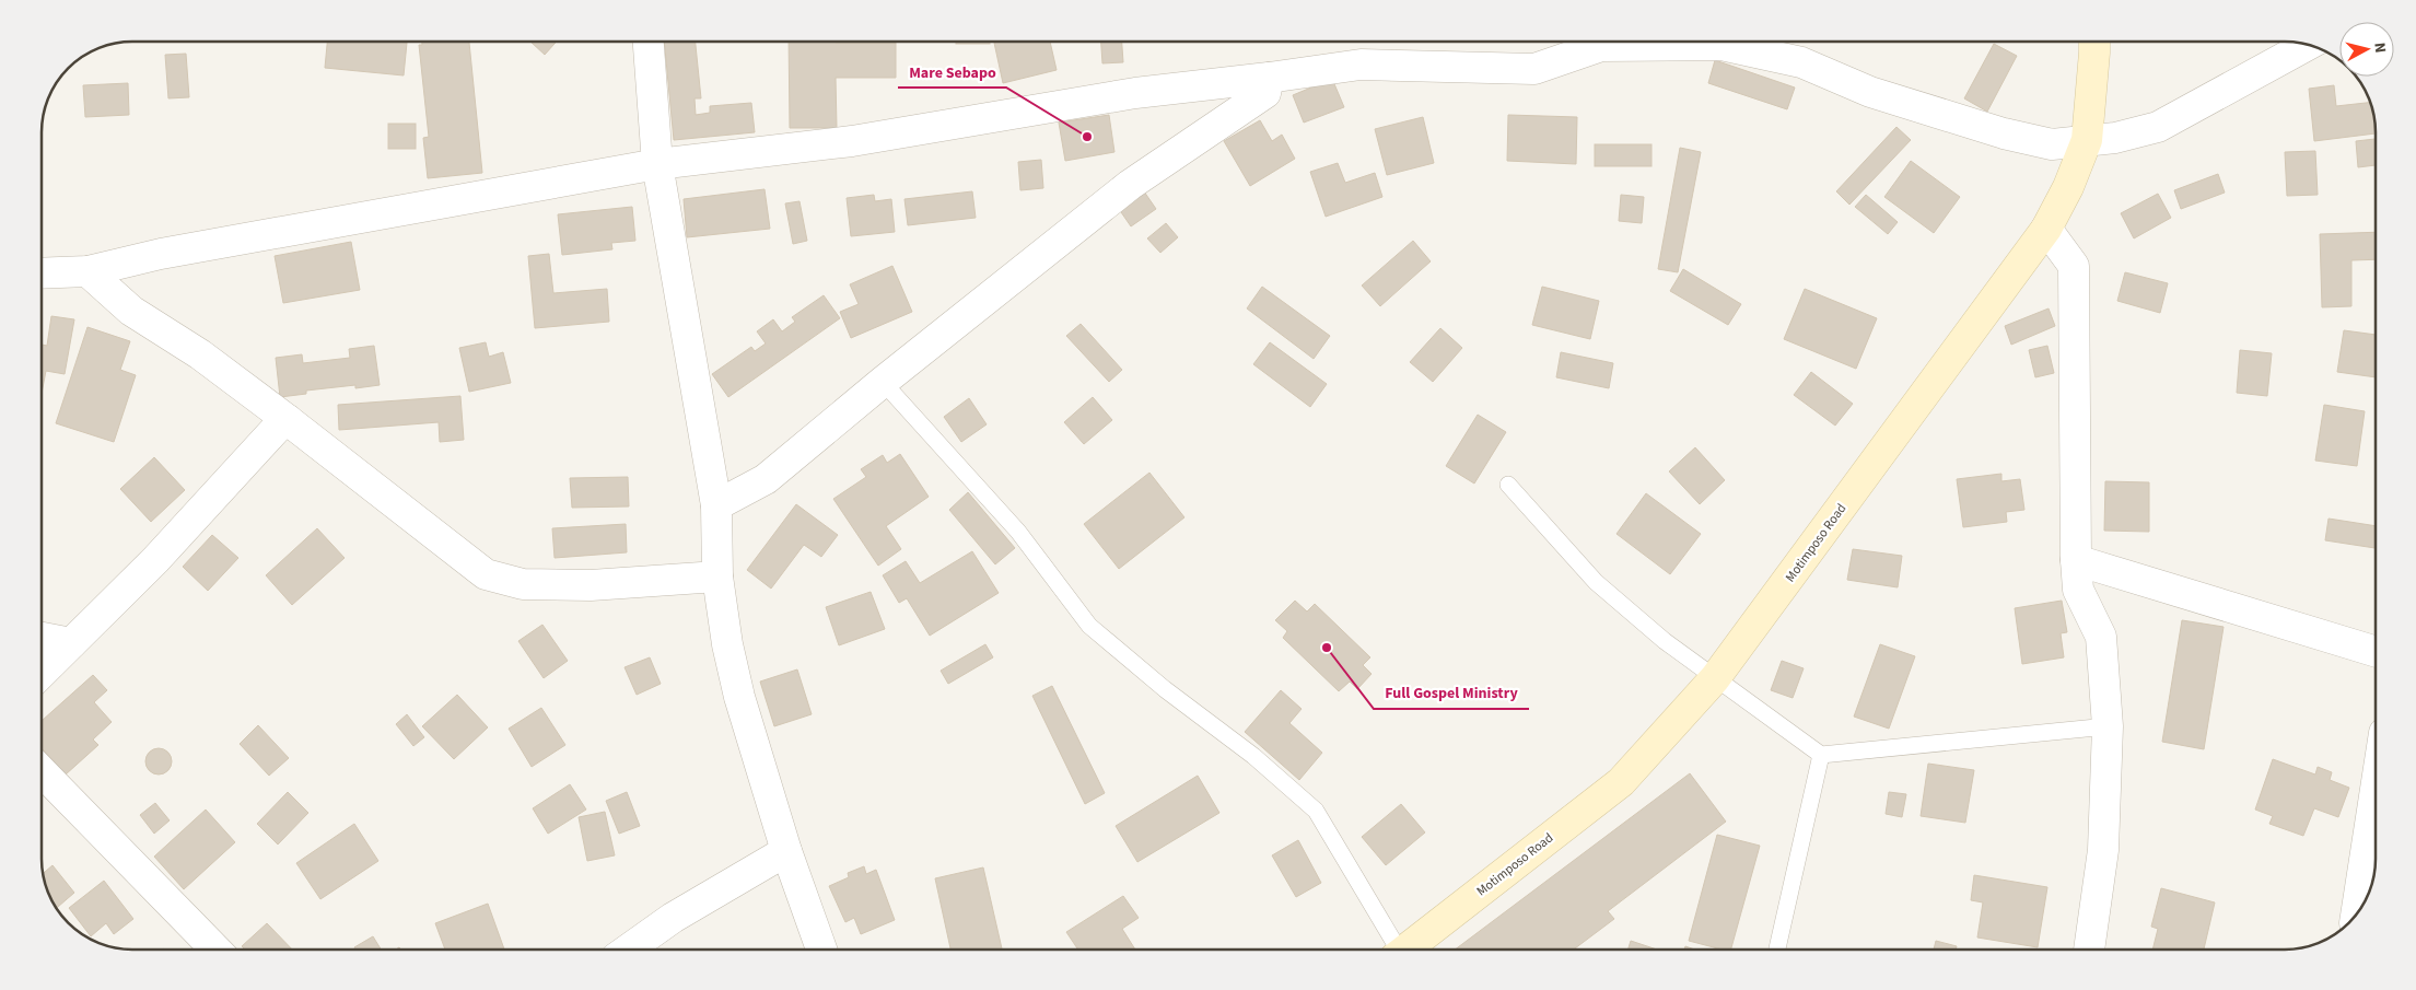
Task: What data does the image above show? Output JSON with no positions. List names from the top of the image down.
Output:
{
  "streets": {
    "street": ["Motimposo Road"]
  },
  "places": ["Mare Sebapo", "Full Gospel Ministry"],
  "north": "right"
}
